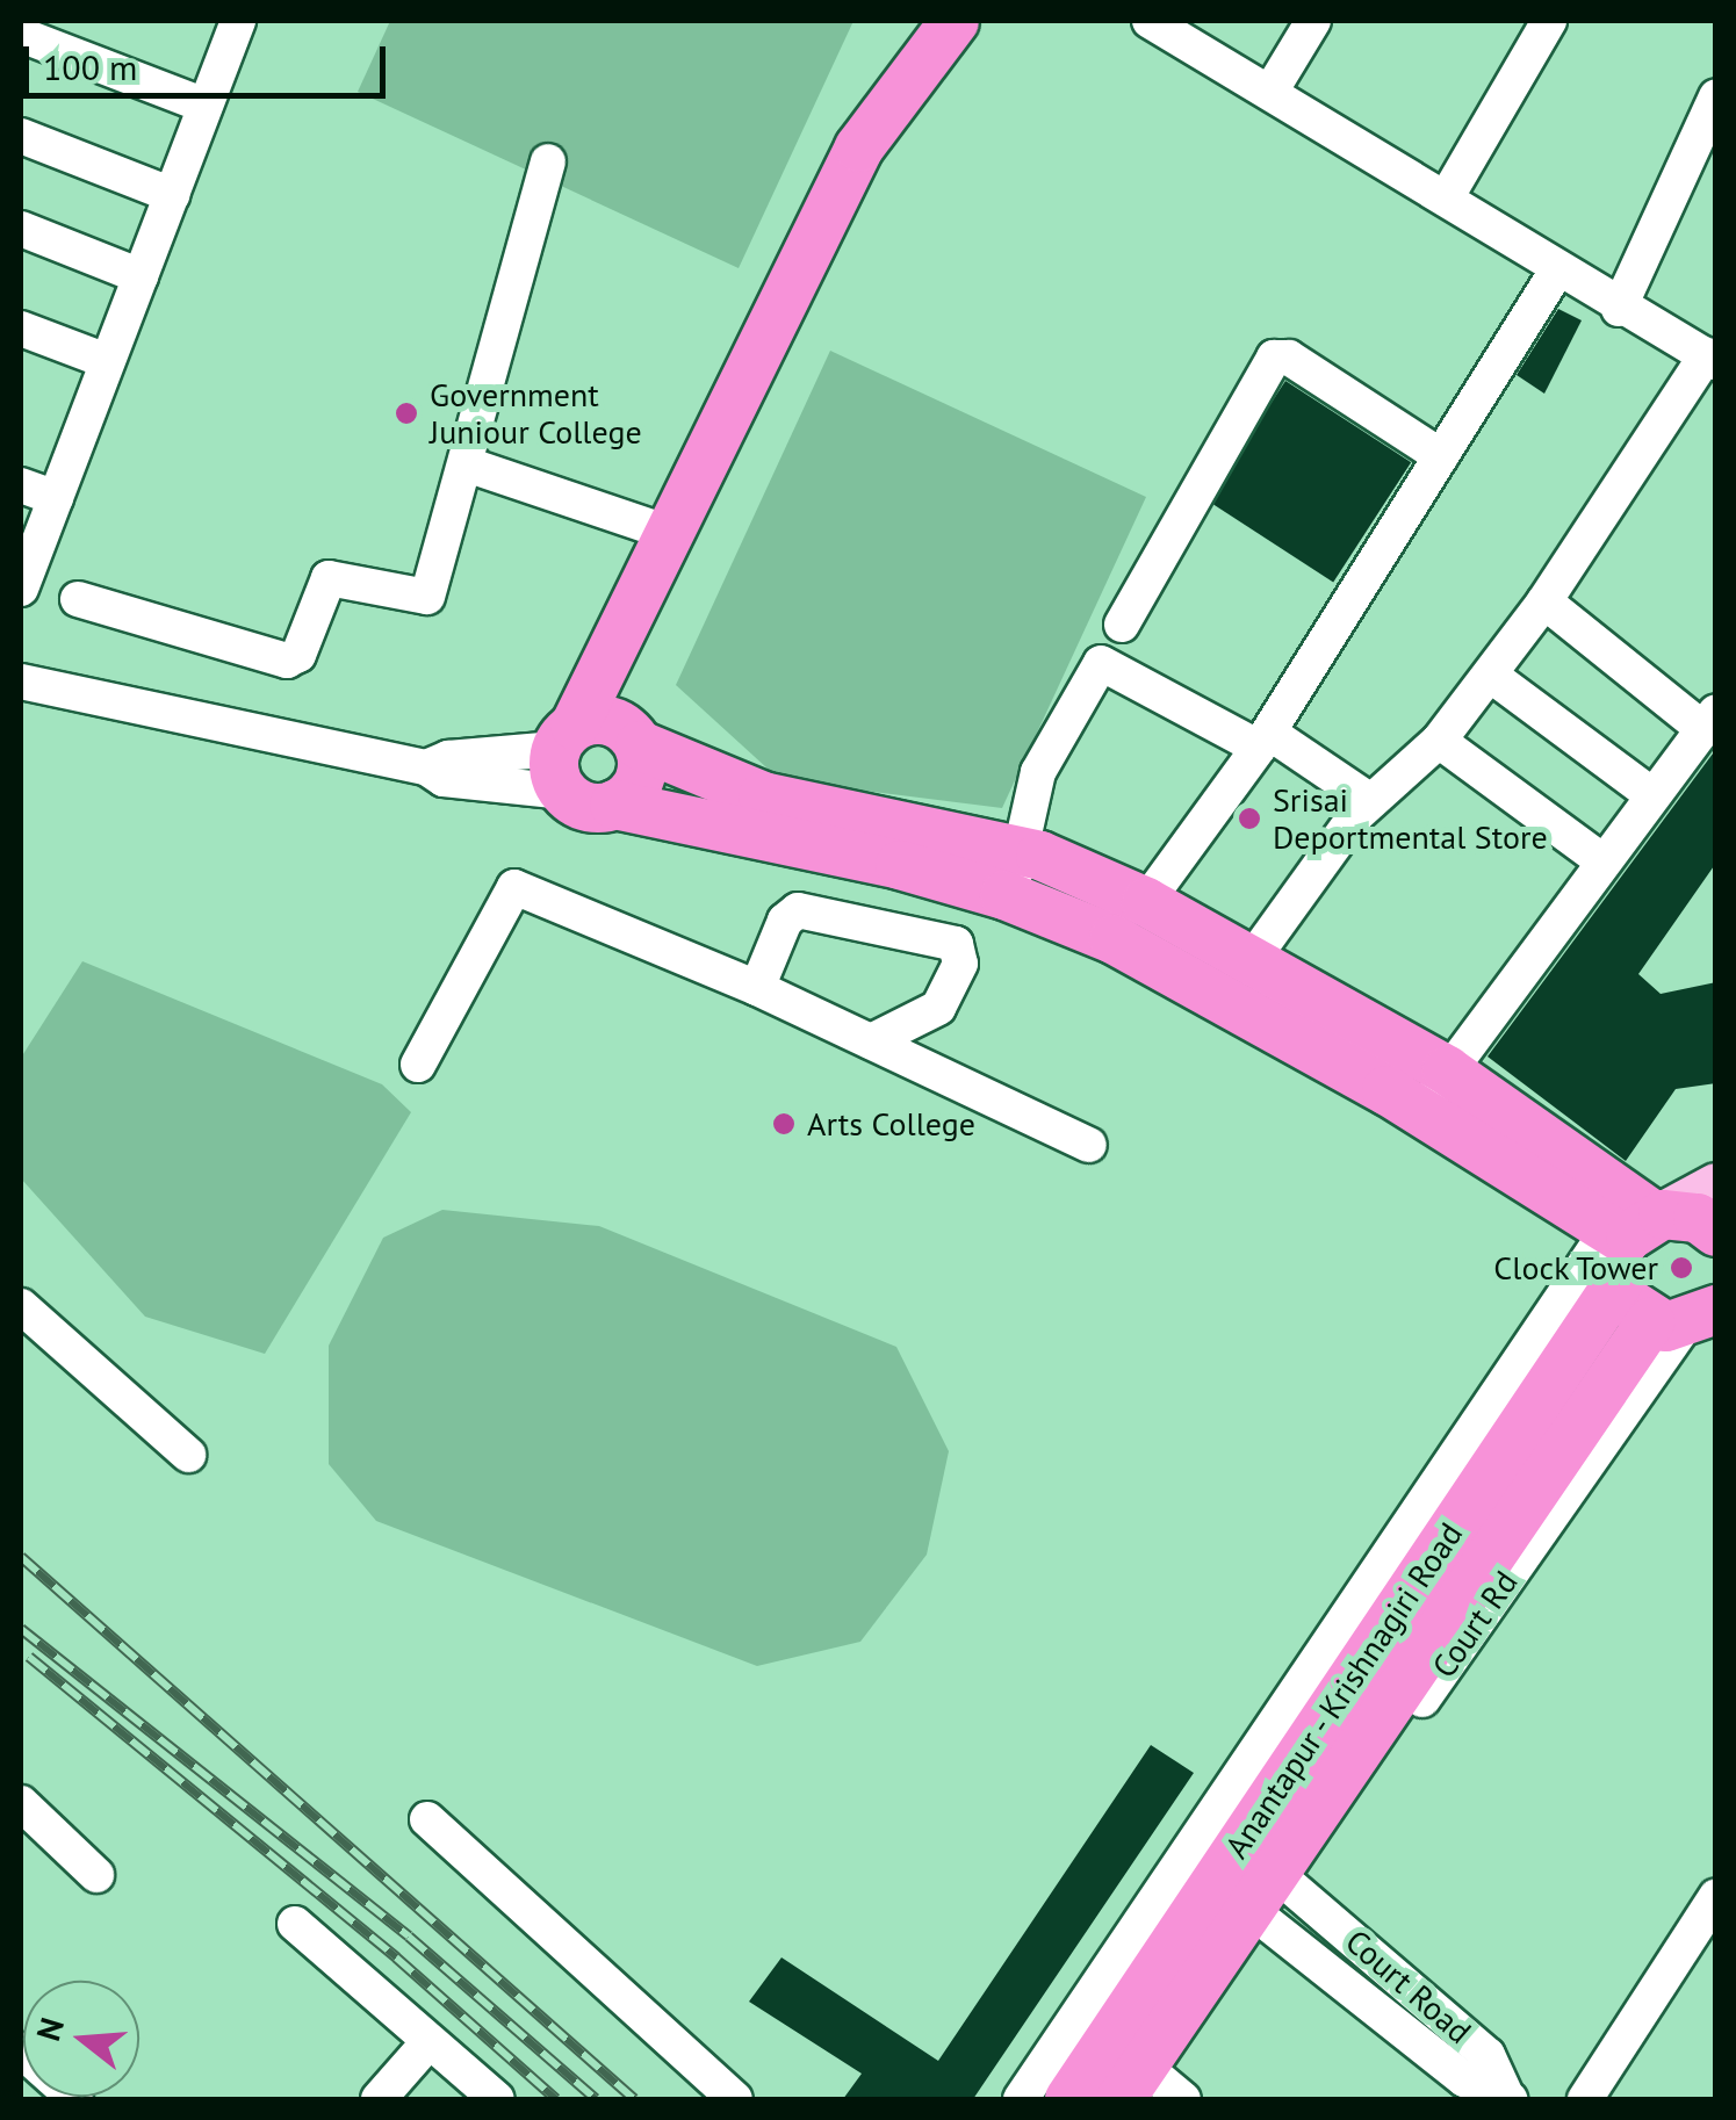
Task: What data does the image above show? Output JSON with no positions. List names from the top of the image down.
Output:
{
  "streets": {
    "highway": ["Anantapur - Krishnagiri Road"],
    "street": ["Court Rd", "Court Road"]
  },
  "crossings": [
    ["Court Rd", "Court Road"]
  ],
  "places": [
    "Government Juniour College",
    "Srisai Deportmental Store",
    "Arts College",
    "Clock Tower"
  ],
  "scale_bar": "100 m",
  "north": "left"
}
